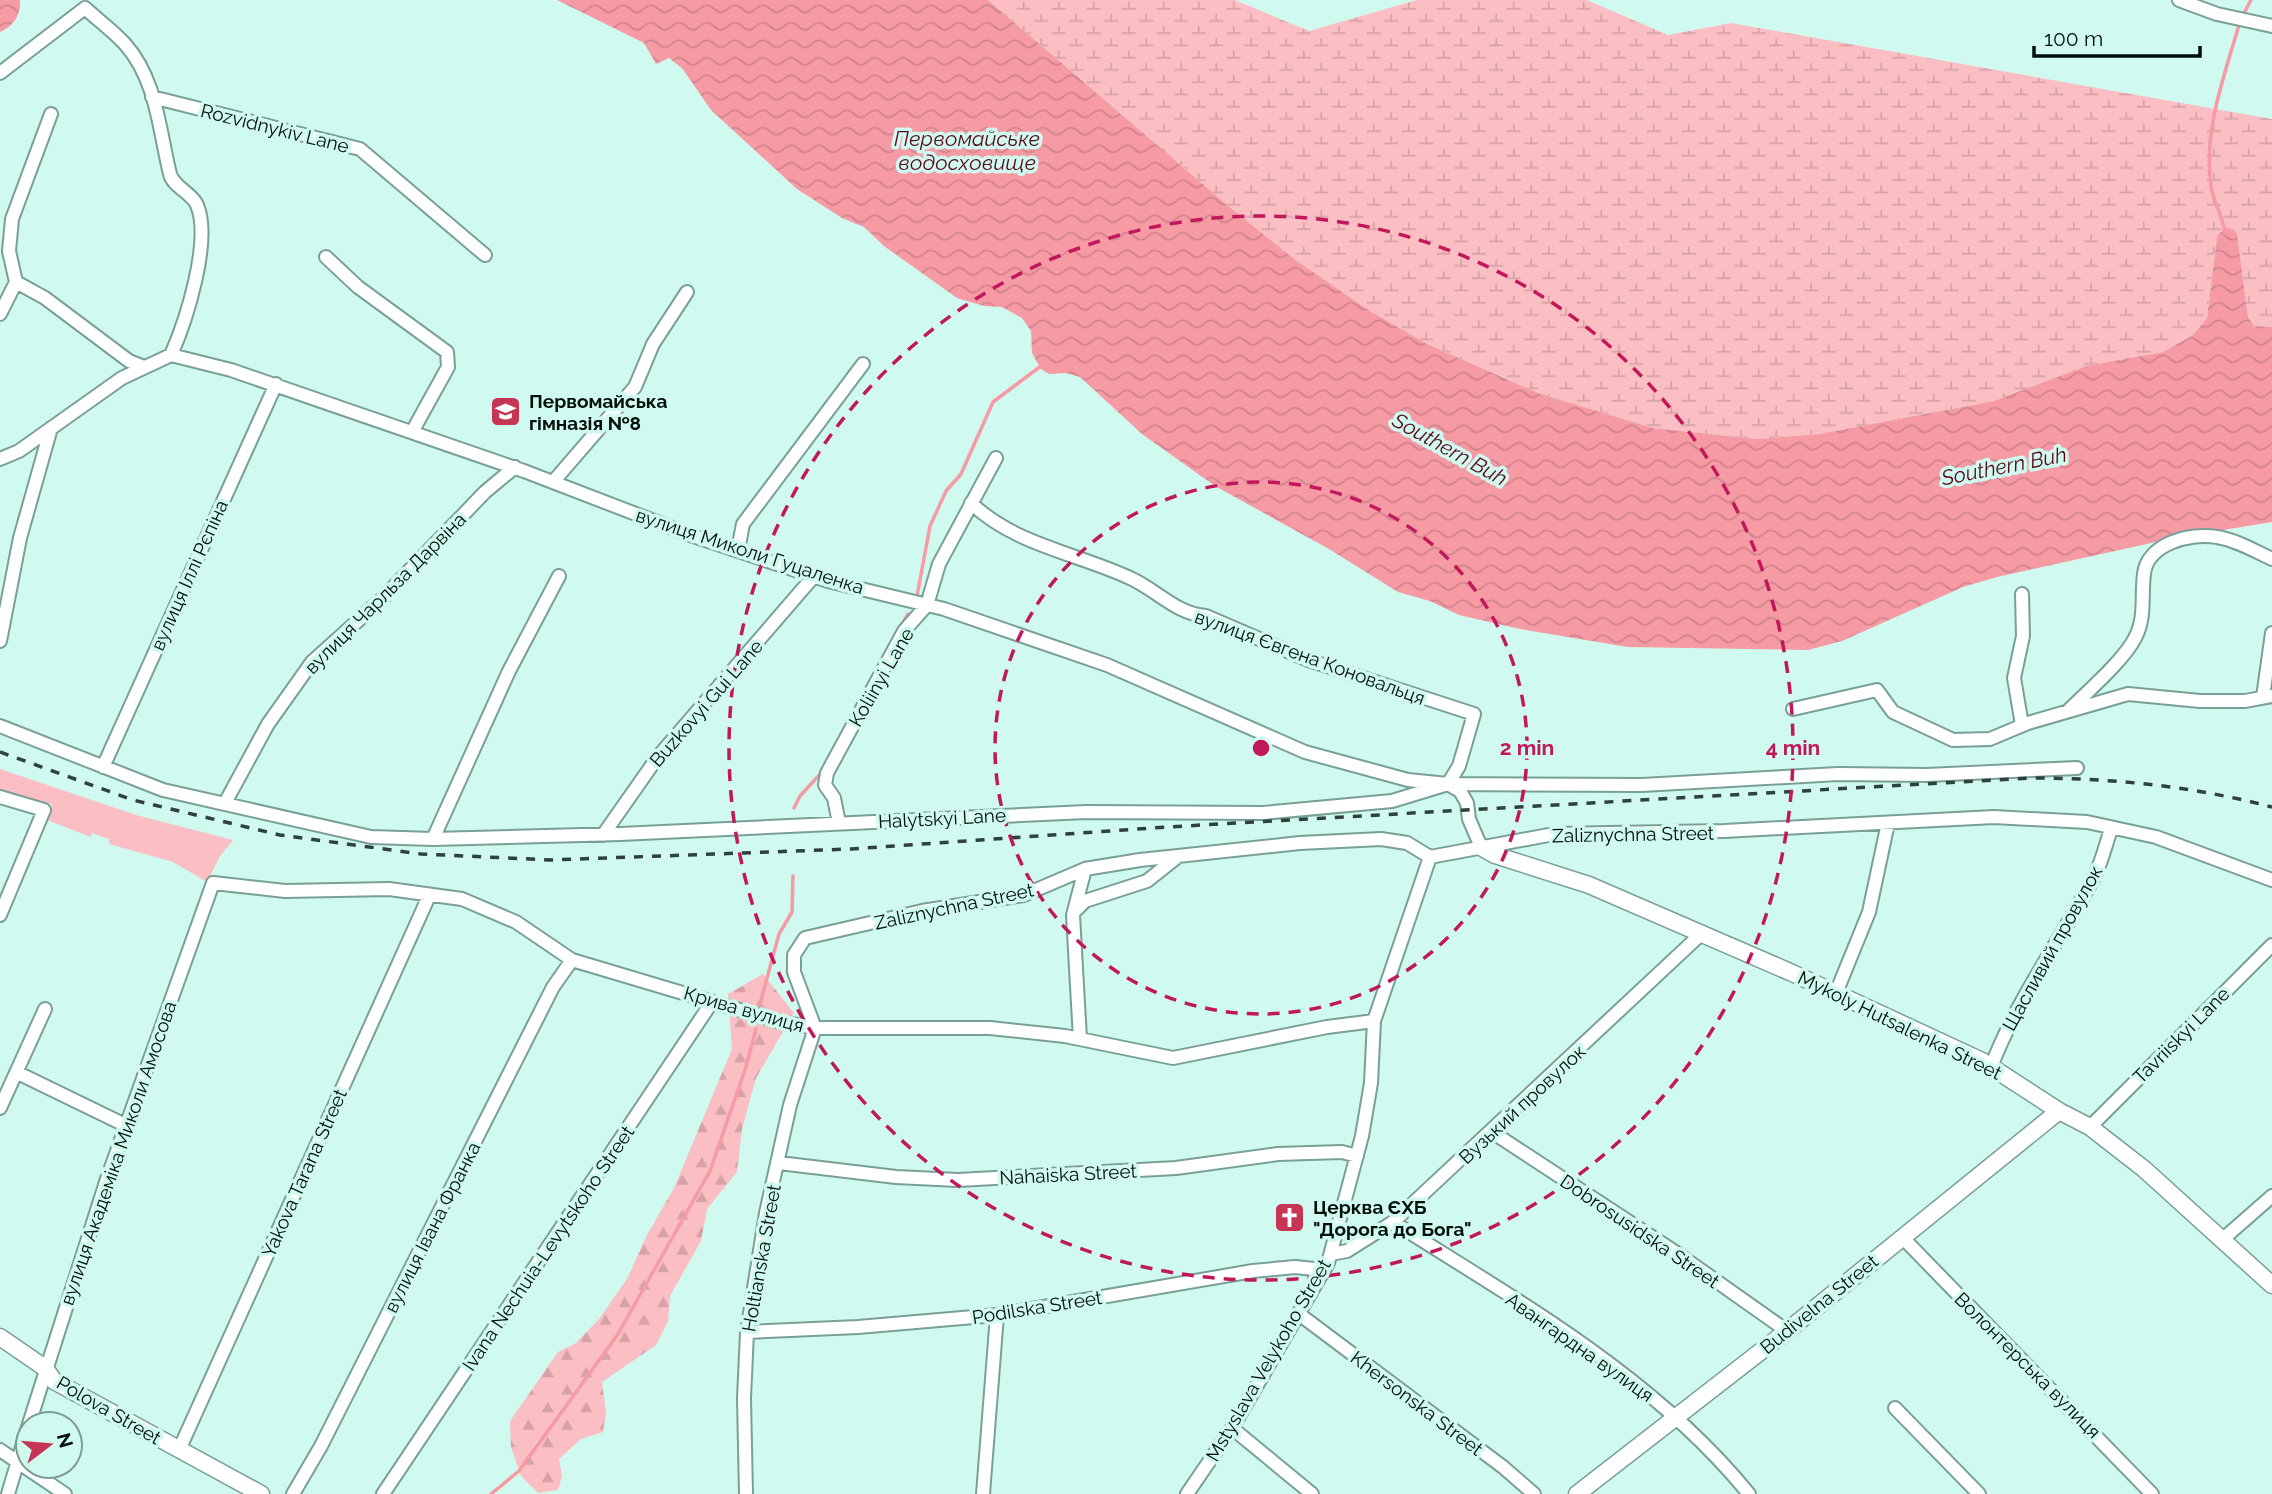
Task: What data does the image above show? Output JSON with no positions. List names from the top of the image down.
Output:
{
  "streets": {
    "street": [
      "Rozvidnykiv Lane",
      "вулиця Миколи Гуцаленка",
      "вулиця Іллі Рєпіна",
      "вулиця Чарльза Дарвіна",
      "вулиця Євгена Коновальця",
      "Koliinyi Lane",
      "Buzkovyi Gui Lane",
      "Halytskyi Lane",
      "Zaliznychna Street",
      "Щасливий провулок",
      "Крива вулиця",
      "Mykoly Hutsalenka Street",
      "Tavriiskyi Lane",
      "Вузький провулок",
      "вулиця Академіка Миколи Амосова",
      "Yakova Tarana Street",
      "Nahaiska Street",
      "вулиця Івана Франка",
      "Dobrosusidska Street",
      "Ivana Nechuia-Levytskoho Street",
      "Holtianska Street",
      "Budivelna Street",
      "Podilska Street",
      "Авангардна вулиця",
      "Mstyslava Velykoho Street",
      "Волонтерська вулиця",
      "Khersonska Street",
      "Polova Street"
    ]
  },
  "crossings": [
    ["вулиця Миколи Гуцаленка", "вулиця Іллі Рєпіна"],
    ["вулиця Миколи Гуцаленка", "вулиця Чарльза Дарвіна"],
    ["вулиця Миколи Гуцаленка", "вулиця Євгена Коновальця"],
    ["вулиця Миколи Гуцаленка", "Koliinyi Lane"],
    ["вулиця Миколи Гуцаленка", "Buzkovyi Gui Lane"],
    ["вулиця Миколи Гуцаленка", "Halytskyi Lane"],
    ["вулиця Іллі Рєпіна", "Halytskyi Lane"],
    ["вулиця Чарльза Дарвіна", "Halytskyi Lane"],
    ["вулиця Євгена Коновальця", "Koliinyi Lane"],
    ["вулиця Євгена Коновальця", "Halytskyi Lane"],
    ["Koliinyi Lane", "Halytskyi Lane"],
    ["Buzkovyi Gui Lane", "Halytskyi Lane"],
    ["Zaliznychna Street", "Щасливий провулок"],
    ["Zaliznychna Street", "Крива вулиця"],
    ["Zaliznychna Street", "Mykoly Hutsalenka Street"],
    ["Zaliznychna Street", "Holtianska Street"],
    ["Zaliznychna Street", "Mstyslava Velykoho Street"],
    ["Щасливий провулок", "Mykoly Hutsalenka Street"],
    ["Крива вулиця", "вулиця Академіка Миколи Амосова"],
    ["Крива вулиця", "Yakova Tarana Street"],
    ["Крива вулиця", "вулиця Івана Франка"],
    ["Крива вулиця", "Ivana Nechuia-Levytskoho Street"],
    ["Крива вулиця", "Holtianska Street"],
    ["Крива вулиця", "Mstyslava Velykoho Street"],
    ["Mykoly Hutsalenka Street", "Tavriiskyi Lane"],
    ["Mykoly Hutsalenka Street", "Вузький провулок"],
    ["Mykoly Hutsalenka Street", "Budivelna Street"],
    ["Вузький провулок", "Dobrosusidska Street"],
    ["Вузький провулок", "Авангардна вулиця"],
    ["Вузький провулок", "Mstyslava Velykoho Street"],
    ["вулиця Академіка Миколи Амосова", "Polova Street"],
    ["Yakova Tarana Street", "Polova Street"],
    ["Nahaiska Street", "Holtianska Street"],
    ["Nahaiska Street", "Mstyslava Velykoho Street"],
    ["Dobrosusidska Street", "Budivelna Street"],
    ["Holtianska Street", "Podilska Street"],
    ["Budivelna Street", "Авангардна вулиця"],
    ["Budivelna Street", "Волонтерська вулиця"],
    ["Podilska Street", "Mstyslava Velykoho Street"],
    ["Mstyslava Velykoho Street", "Khersonska Street"]
  ],
  "water": ["Первомайське водосховище", "Southern Buh"],
  "places": {
    "school or university": ["Первомайська гімназія №8"],
    "church": ["Церква ЄХБ \"Дорога до Бога\""]
  },
  "scale_bar": "100 m",
  "north": "right",
  "rings": ["2 min", "4 min"]
}
